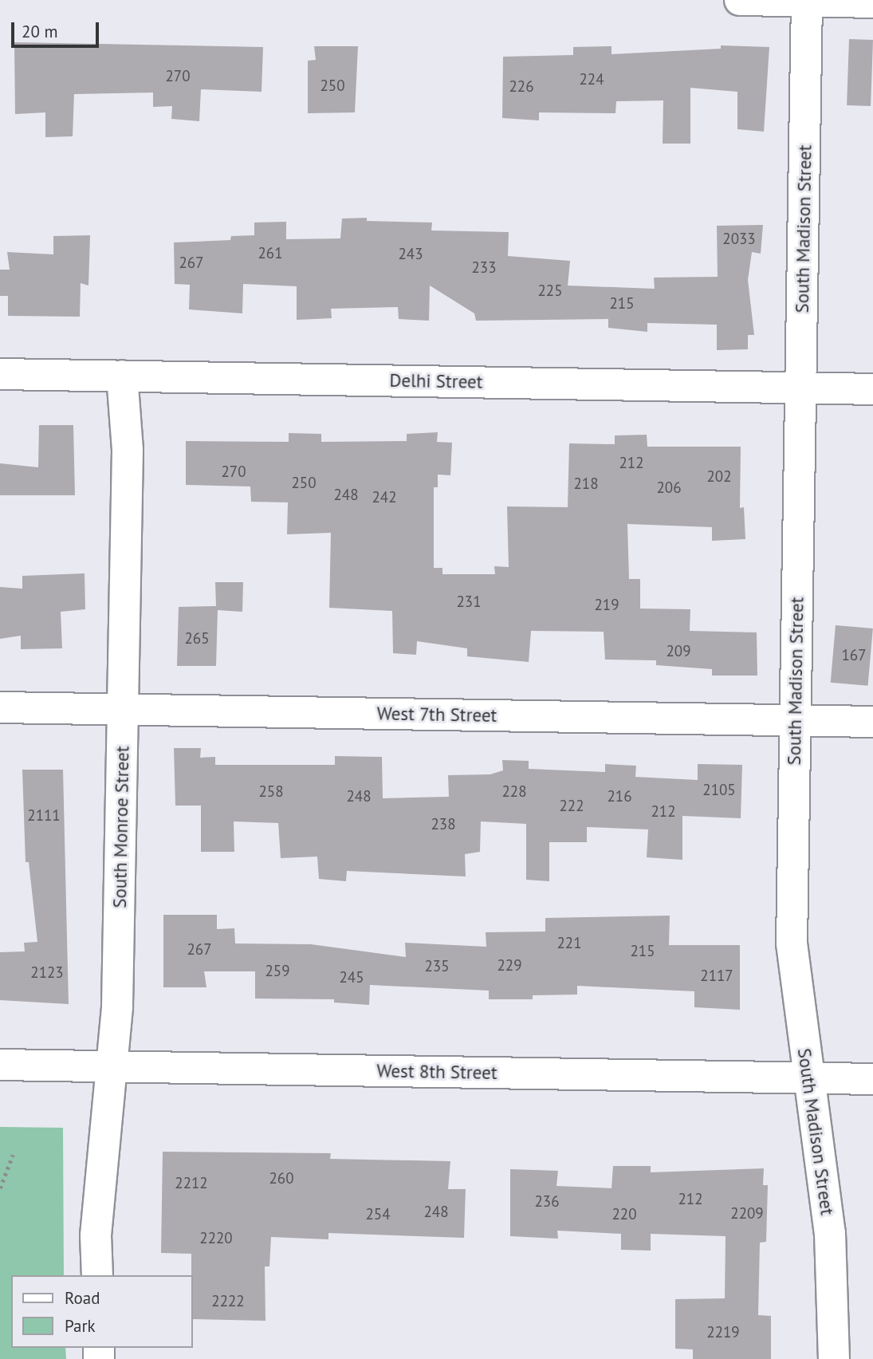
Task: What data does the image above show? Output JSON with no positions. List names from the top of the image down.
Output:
{
  "streets": {
    "street": [
      "South Madison Street",
      "Delhi Street",
      "West 7th Street",
      "South Monroe Street",
      "West 8th Street"
    ]
  },
  "crossings": [
    ["South Madison Street", "Delhi Street"],
    ["South Madison Street", "West 7th Street"],
    ["South Madison Street", "West 8th Street"],
    ["Delhi Street", "South Monroe Street"],
    ["West 7th Street", "South Monroe Street"],
    ["South Monroe Street", "West 8th Street"]
  ],
  "house_numbers": [
    "270",
    "224",
    "250",
    "226",
    "2033",
    "261",
    "243",
    "267",
    "233",
    "225",
    "215",
    "212",
    "270",
    "202",
    "250",
    "218",
    "206",
    "248",
    "242",
    "231",
    "219",
    "265",
    "209",
    "167",
    "2105",
    "258",
    "228",
    "248",
    "216",
    "222",
    "212",
    "2111",
    "238",
    "221",
    "267",
    "215",
    "229",
    "235",
    "259",
    "2123",
    "2117",
    "245",
    "260",
    "2212",
    "212",
    "236",
    "248",
    "2209",
    "254",
    "220",
    "2220",
    "2222",
    "2219"
  ],
  "legend": ["Road", "Park"],
  "scale_bar": "20 m"
}
